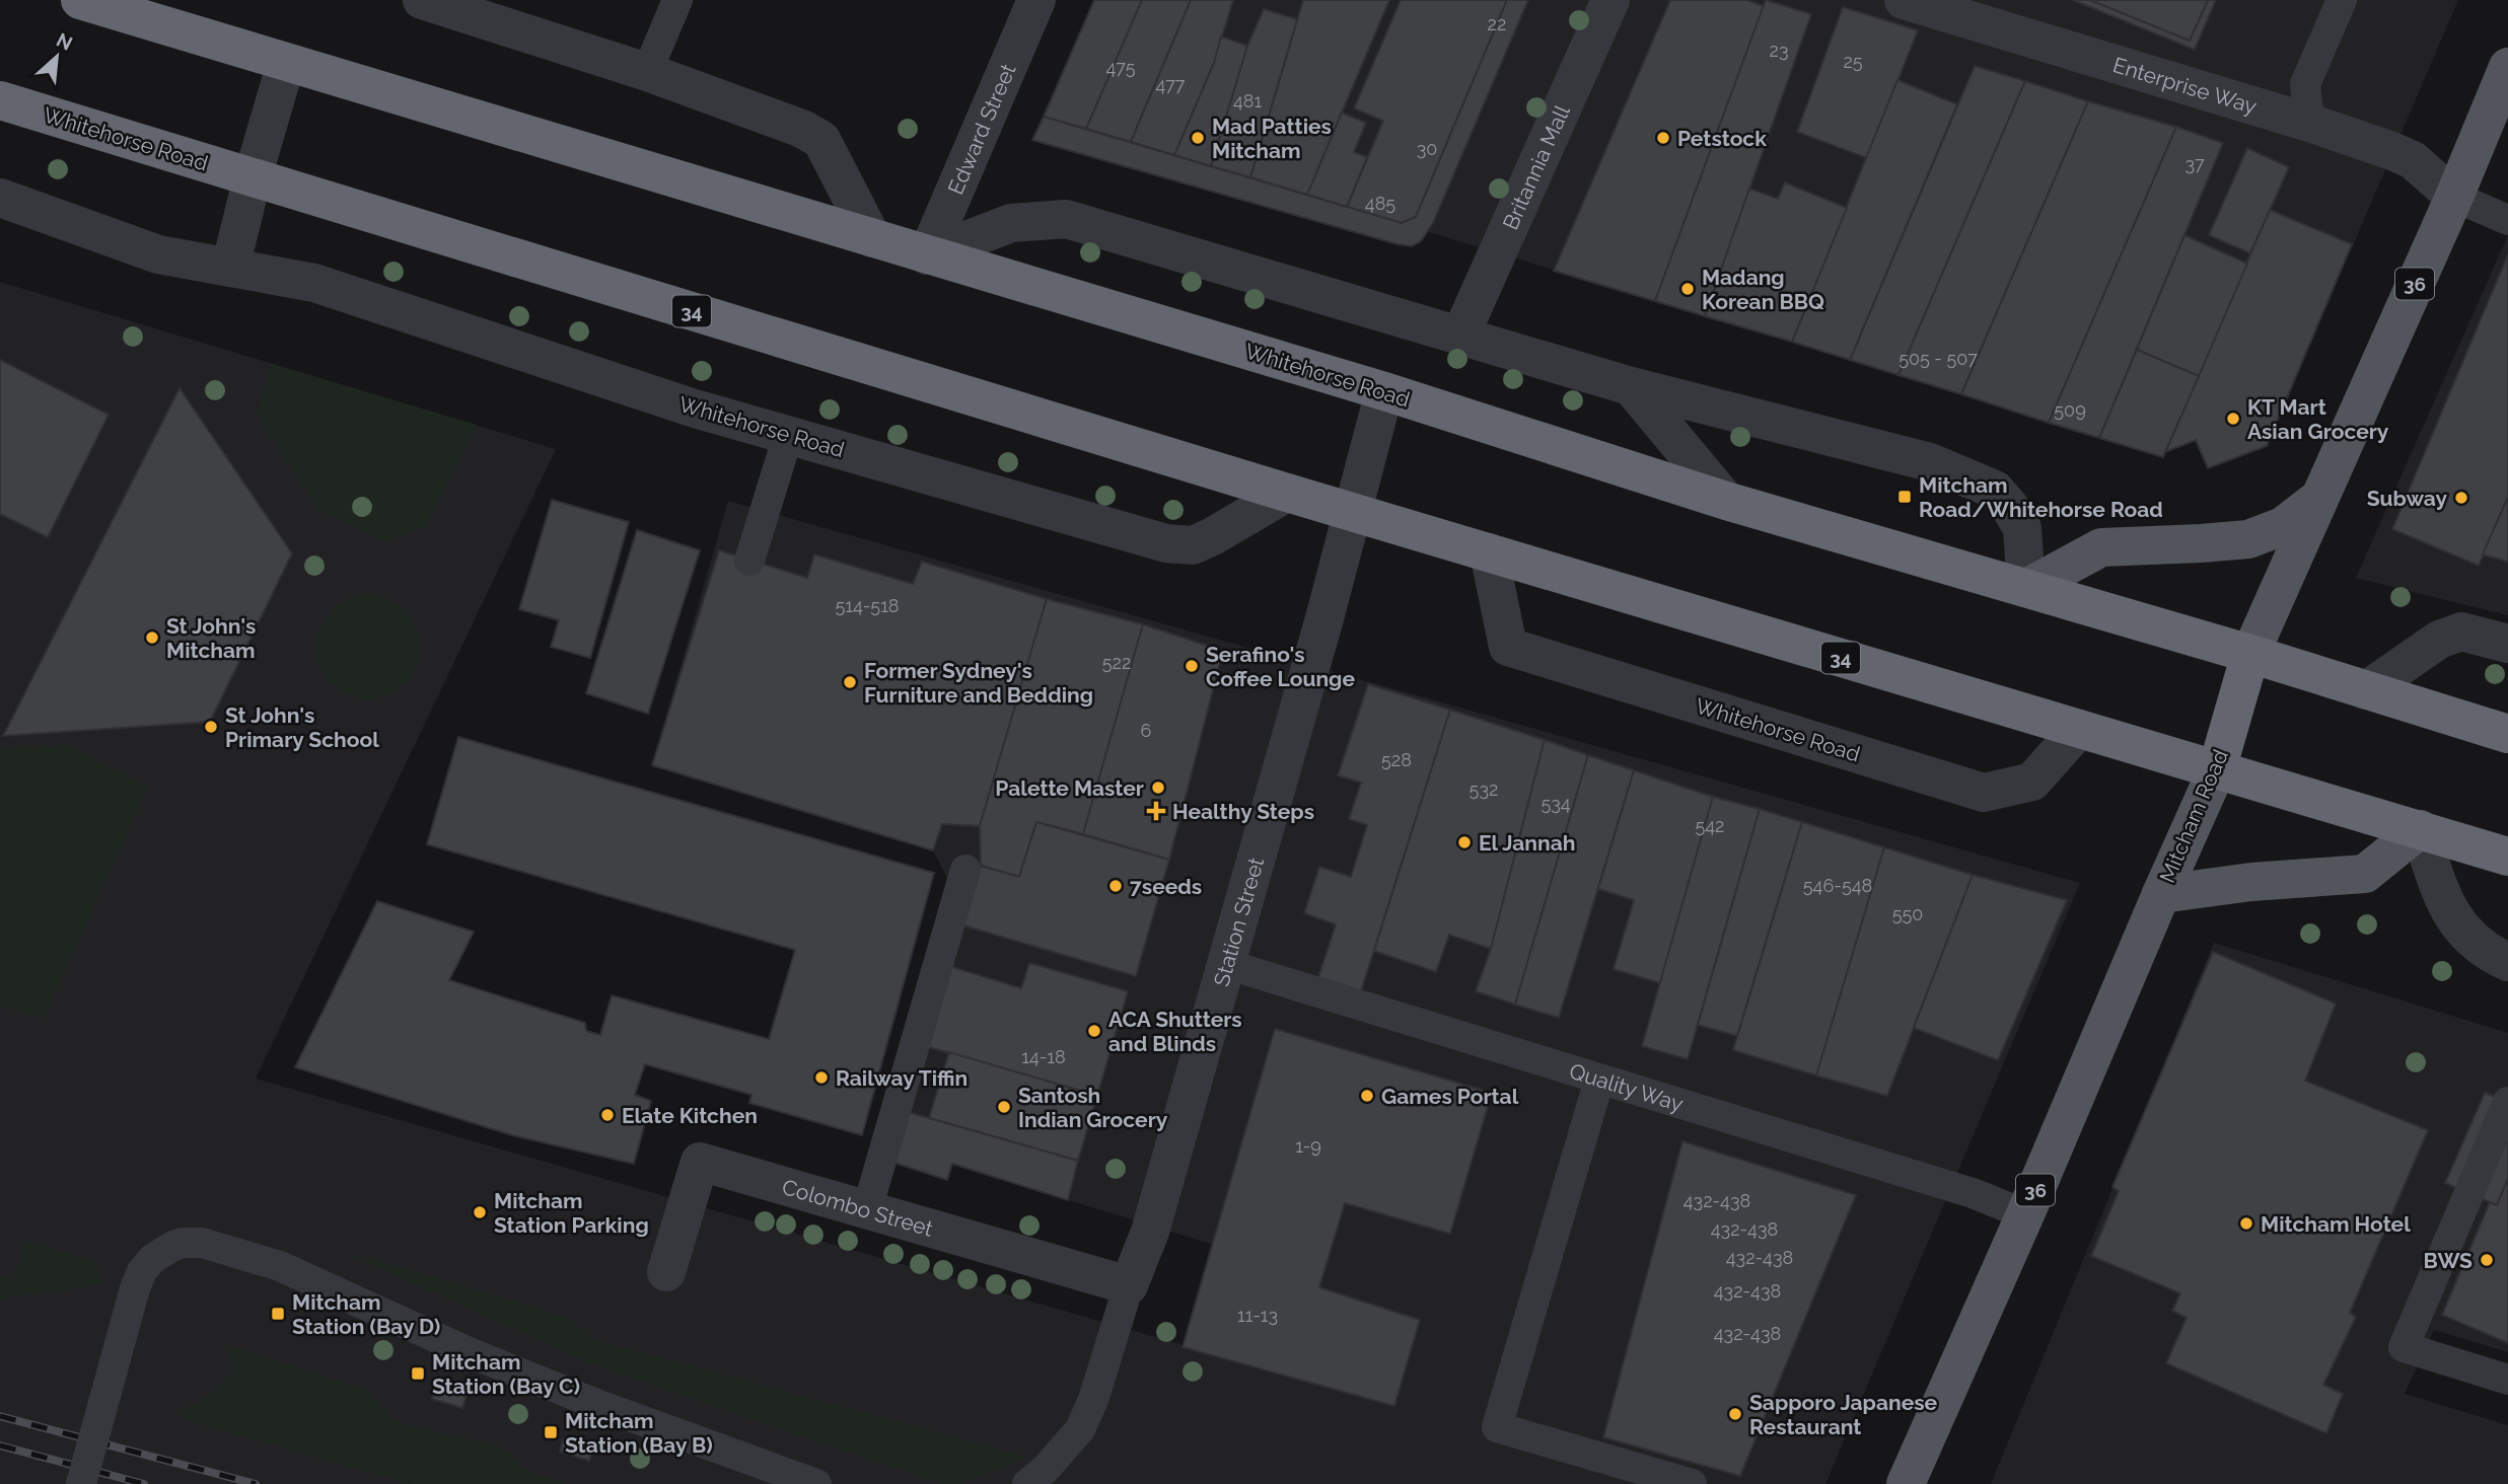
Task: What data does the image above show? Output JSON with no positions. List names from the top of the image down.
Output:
{
  "streets": {
    "highway": [
      "Whitehorse Road",
      "36",
      "34",
      "Mitcham Road"
    ],
    "street": [
      "Enterprise Way",
      "Edward Street",
      "Britannia Mall",
      "Station Street",
      "Colombo Street"
    ],
    "lane": ["Quality Way"]
  },
  "crossings": [
    ["Enterprise Way", "Mitcham Road"],
    ["Edward Street", "Whitehorse Road"],
    ["Whitehorse Road", "Mitcham Road"],
    ["Whitehorse Road", "Station Street"],
    ["Mitcham Road", "Quality Way"],
    ["Station Street", "Quality Way"],
    ["Station Street", "Colombo Street"]
  ],
  "places": {
    "other": [
      "Mad Patties Mitcham",
      "Petstock",
      "Madang Korean BBQ",
      "KT Mart Asian Grocery",
      "Subway",
      "St John's Mitcham",
      "Serafino's Coffee Lounge",
      "Former Sydney's Furniture and Bedding",
      "St John's Primary School",
      "Palette Master",
      "El Jannah",
      "7seeds",
      "ACA Shutters and Blinds",
      "Railway Tiffin",
      "Games Portal",
      "Santosh Indian Grocery",
      "Elate Kitchen",
      "Mitcham Station Parking",
      "Mitcham Hotel",
      "BWS",
      "Sapporo Japanese Restaurant"
    ],
    "transit": [
      "Mitcham Road/Whitehorse Road",
      "Mitcham Station (Bay D)",
      "Mitcham Station (Bay C)",
      "Mitcham Station (Bay B)"
    ],
    "health": ["Healthy Steps"]
  },
  "house_numbers": [
    "22",
    "23",
    "25",
    "475",
    "477",
    "481",
    "30",
    "37",
    "485",
    "505 - 507",
    "509",
    "514-518",
    "522",
    "6",
    "528",
    "532",
    "534",
    "542",
    "546-548",
    "550",
    "14-18",
    "1-9",
    "432-438",
    "432-438",
    "432-438",
    "432-438",
    "11-13",
    "432-438"
  ],
  "north": "top right"
}
